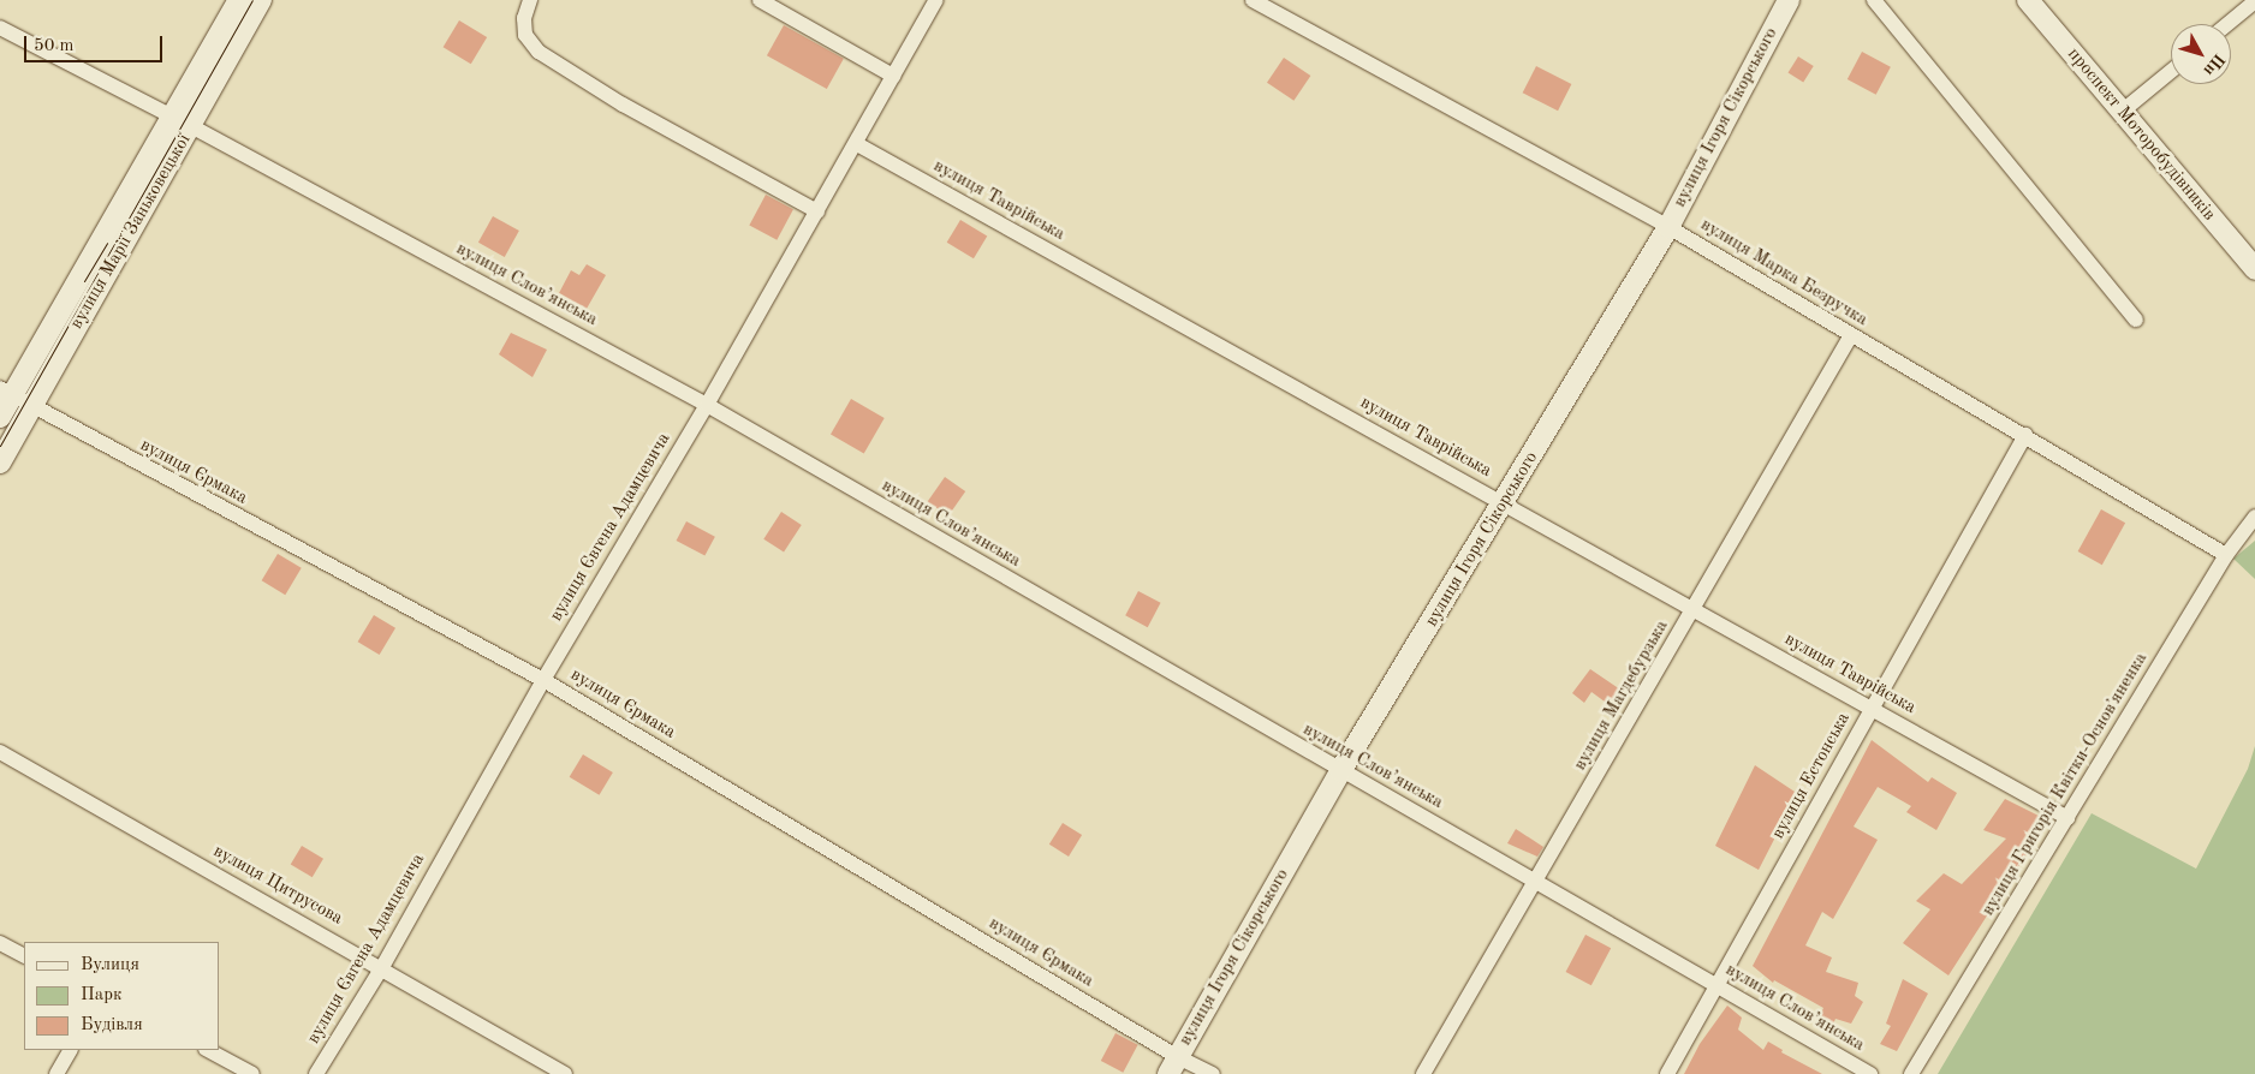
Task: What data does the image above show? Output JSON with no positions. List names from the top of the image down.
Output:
{
  "streets": {
    "street": [
      "вулиця Ігоря Сікорського",
      "проспект Моторобудівників",
      "вулиця Таврійська",
      "вулиця Марії Заньковецької",
      "вулиця Марка Безручка",
      "вулиця Слов’янська",
      "вулиця Єрмака",
      "вулиця Євгена Адамцевича",
      "вулиця Магдебурзька",
      "вулиця Естонська",
      "вулиця Григорія Квітки-Основʼяненка",
      "вулиця Цитрусова"
    ]
  },
  "crossings": [
    ["вулиця Ігоря Сікорського", "вулиця Таврійська"],
    ["вулиця Ігоря Сікорського", "вулиця Марка Безручка"],
    ["вулиця Ігоря Сікорського", "вулиця Слов’янська"],
    ["вулиця Ігоря Сікорського", "вулиця Єрмака"],
    ["вулиця Таврійська", "вулиця Євгена Адамцевича"],
    ["вулиця Таврійська", "вулиця Магдебурзька"],
    ["вулиця Таврійська", "вулиця Естонська"],
    ["вулиця Таврійська", "вулиця Григорія Квітки-Основʼяненка"],
    ["вулиця Марії Заньковецької", "вулиця Слов’янська"],
    ["вулиця Марії Заньковецької", "вулиця Єрмака"],
    ["вулиця Марка Безручка", "вулиця Магдебурзька"],
    ["вулиця Марка Безручка", "вулиця Естонська"],
    ["вулиця Марка Безручка", "вулиця Григорія Квітки-Основʼяненка"],
    ["вулиця Слов’янська", "вулиця Євгена Адамцевича"],
    ["вулиця Слов’янська", "вулиця Магдебурзька"],
    ["вулиця Слов’янська", "вулиця Естонська"],
    ["вулиця Єрмака", "вулиця Євгена Адамцевича"],
    ["вулиця Євгена Адамцевича", "вулиця Цитрусова"]
  ],
  "legend": ["Вулиця", "Парк", "Будівля"],
  "scale_bar": "50 m",
  "north": "bottom right"
}
